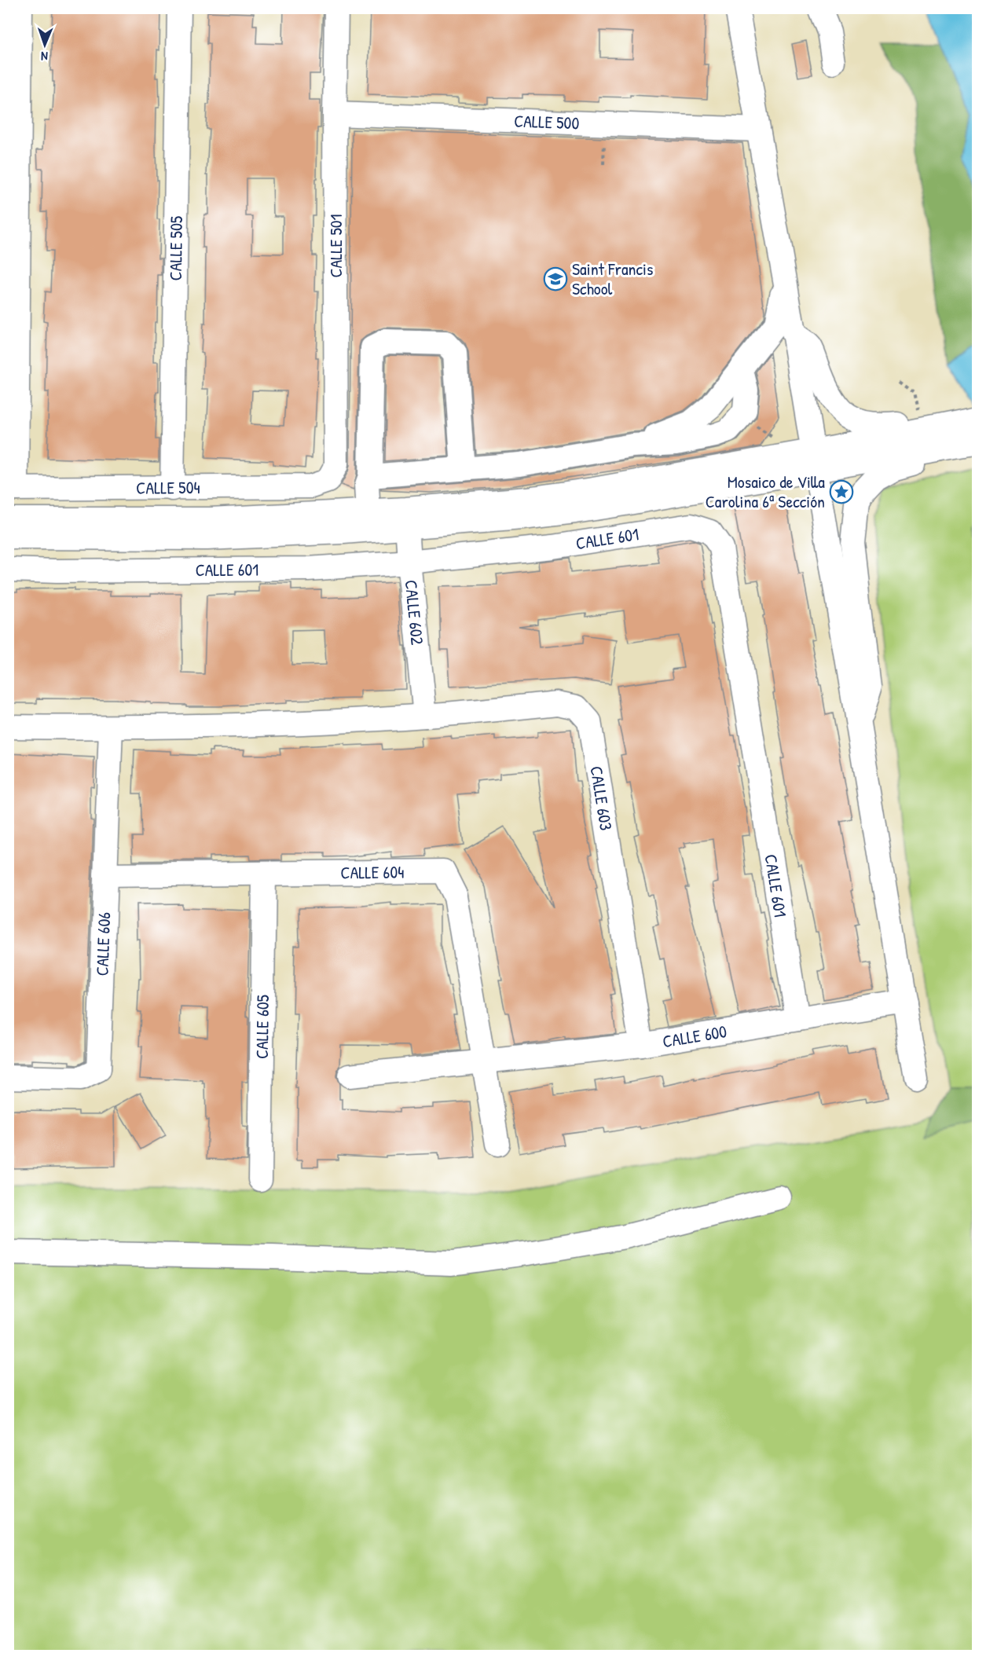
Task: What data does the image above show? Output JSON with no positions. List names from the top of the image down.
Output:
{
  "streets": {
    "street": [
      "CALLE 500",
      "CALLE 501",
      "CALLE 505",
      "CALLE 504",
      "CALLE 601",
      "CALLE 602",
      "CALLE 603",
      "CALLE 604",
      "CALLE 606",
      "CALLE 605",
      "CALLE 600"
    ]
  },
  "crossings": [
    ["CALLE 500", "CALLE 501"],
    ["CALLE 501", "CALLE 504"],
    ["CALLE 505", "CALLE 504"],
    ["CALLE 601", "CALLE 602"],
    ["CALLE 601", "CALLE 600"],
    ["CALLE 602", "CALLE 603"],
    ["CALLE 603", "CALLE 600"],
    ["CALLE 604", "CALLE 606"],
    ["CALLE 604", "CALLE 605"],
    ["CALLE 604", "CALLE 600"]
  ],
  "places": {
    "school or university": ["Saint Francis School"],
    "place": ["Mosaico de Villa Carolina 6ª Sección"]
  },
  "north": "bottom"
}
